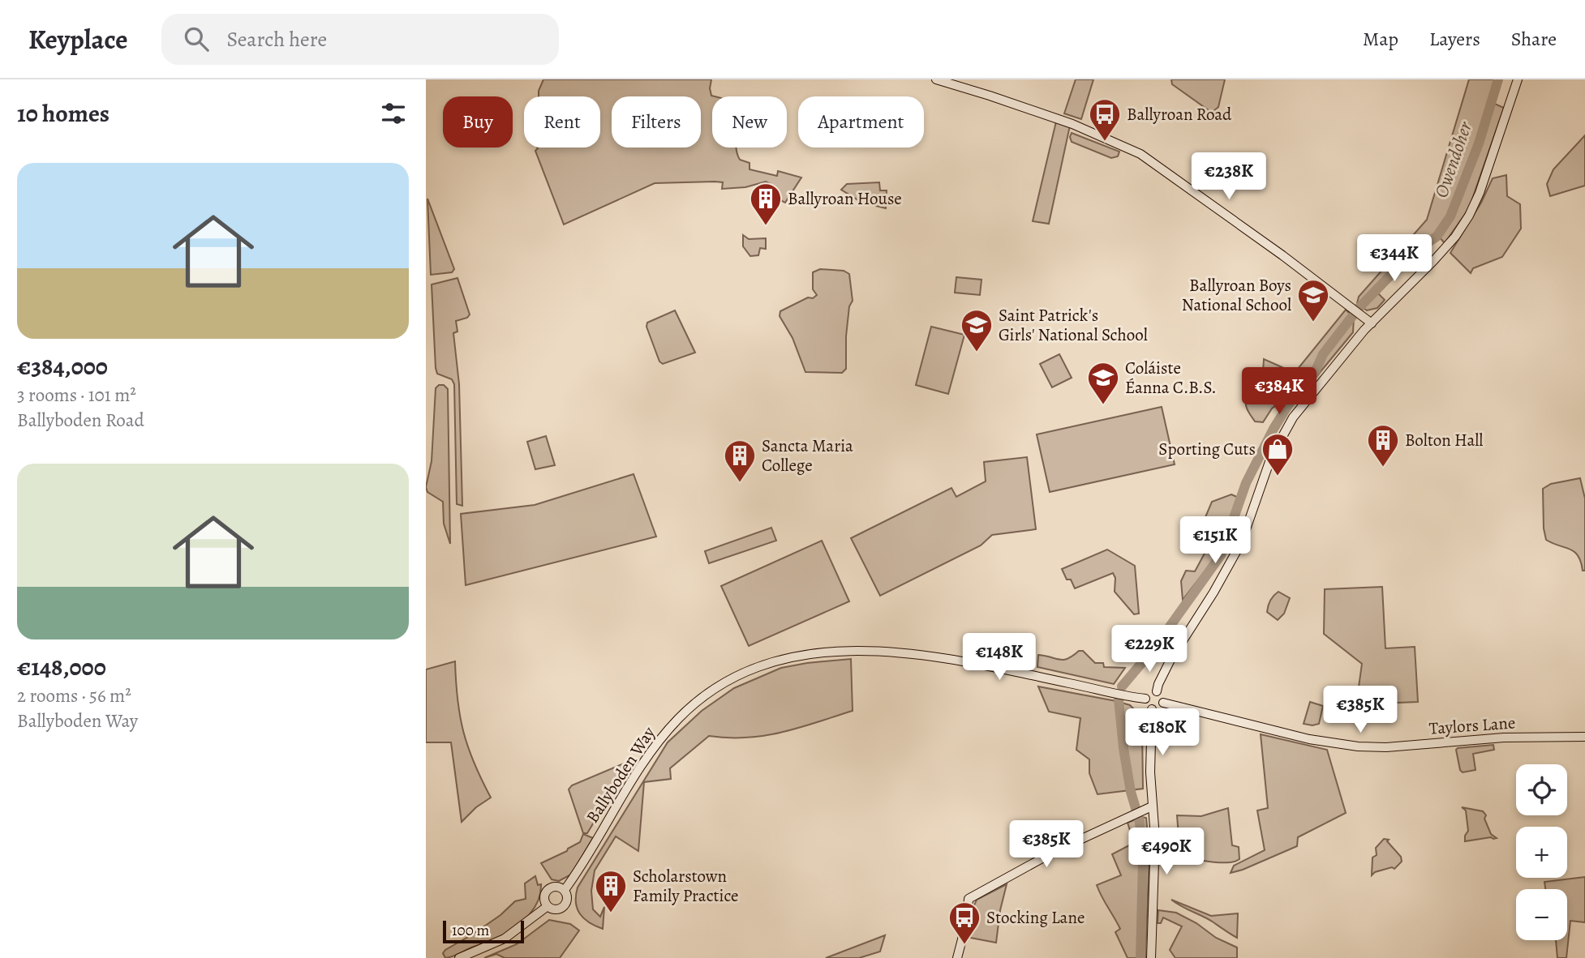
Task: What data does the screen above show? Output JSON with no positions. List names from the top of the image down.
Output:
{
  "streets": {
    "main road": ["Taylors Lane", "Ballyboden Way"]
  },
  "crossings": [
    ["Taylors Lane", "Ballyboden Way"]
  ],
  "water": ["Owendoher"],
  "places": {
    "bus stop": ["Ballyroan Road", "Stocking Lane"],
    "building": [
      "Ballyroan House",
      "Bolton Hall",
      "Sancta Maria College",
      "Scholarstown Family Practice"
    ],
    "school or university": ["Ballyroan Boys National School", "Saint Patrick's Girls' National School", "Coláiste Éanna C.B.S."],
    "shop": ["Sporting Cuts"]
  },
  "scale_bar": "100 m",
  "page": {
    "header": "Keyplace",
    "search": "Search here",
    "nav": ["Map", "Layers", "Share"],
    "heading": "10 homes",
    "chip": [
      "Buy",
      "Rent",
      "Filters",
      "New",
      "Apartment"
    ],
    "list": [
      {
        "name": "€384,000",
        "note": "3 rooms · 101 m² · Ballyboden Road"
      },
      {
        "name": "€148,000",
        "note": "2 rooms · 56 m² · Ballyboden Way"
      }
    ],
    "price": [
      "€238K",
      "€344K",
      "€384K",
      "€151K",
      "€229K",
      "€148K",
      "€385K",
      "€180K",
      "€385K",
      "€490K"
    ],
    "map_buttons": ["+", "−"],
    "scale": "100 m"
  }
}
